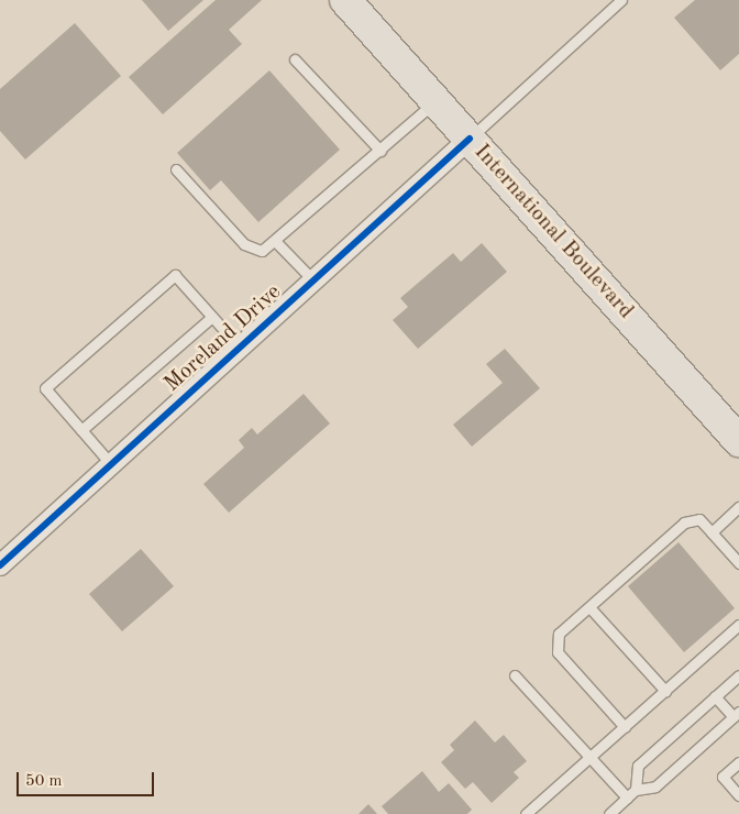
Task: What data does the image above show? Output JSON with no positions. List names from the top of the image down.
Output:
{
  "streets": {
    "main road": ["International Boulevard"],
    "street": ["Moreland Drive"]
  },
  "crossings": [
    ["International Boulevard", "Moreland Drive"]
  ],
  "scale_bar": "50 m"
}
